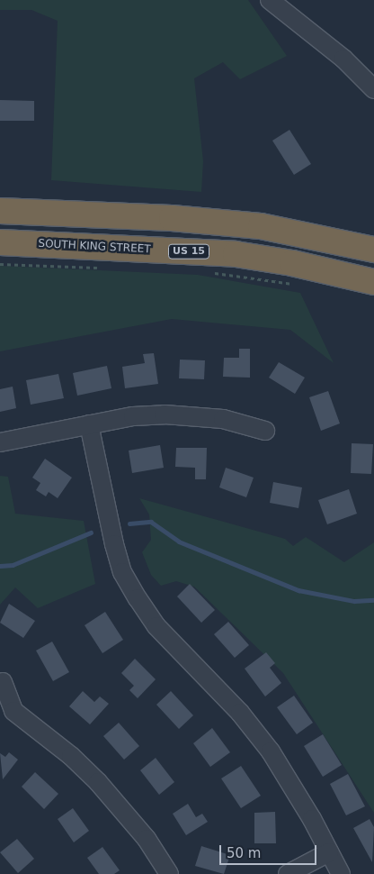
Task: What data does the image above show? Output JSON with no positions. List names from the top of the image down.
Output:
{
  "streets": {
    "highway": ["SOUTH KING STREET", "US 15"]
  },
  "scale_bar": "50 m"
}
